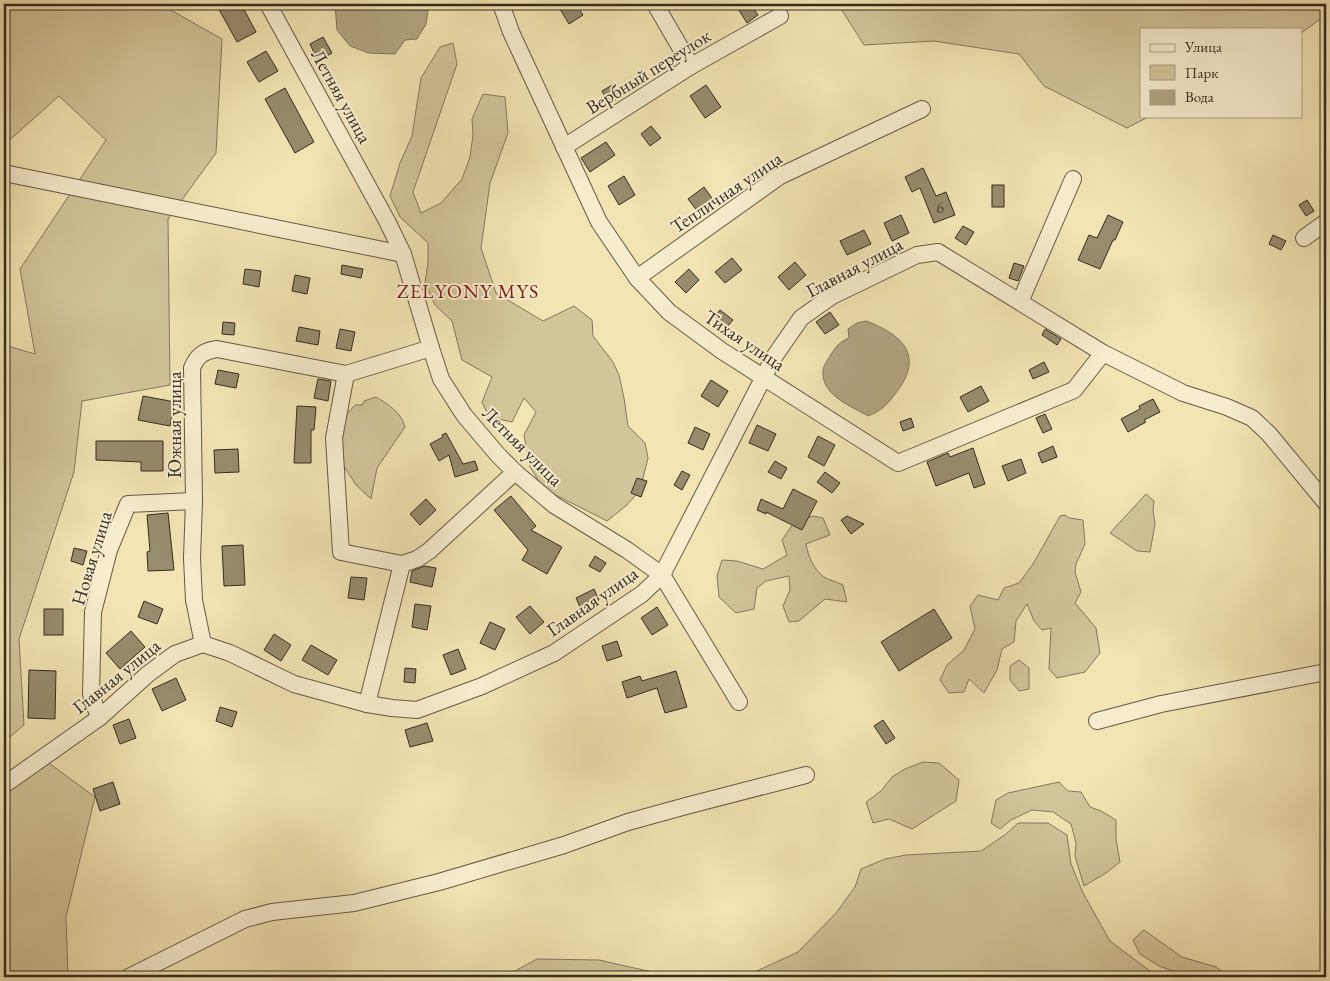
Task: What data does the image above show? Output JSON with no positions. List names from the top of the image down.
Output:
{
  "streets": {
    "street": [
      "Вербный переулок",
      "Летняя улица",
      "Тепличная улица",
      "Главная улица",
      "Тихая улица",
      "Южная улица",
      "Новая улица"
    ]
  },
  "crossings": [
    ["Вербный переулок", "Тихая улица"],
    ["Летняя улица", "Главная улица"],
    ["Летняя улица", "Южная улица"],
    ["Тепличная улица", "Тихая улица"],
    ["Главная улица", "Тихая улица"],
    ["Главная улица", "Южная улица"],
    ["Главная улица", "Новая улица"],
    ["Южная улица", "Новая улица"]
  ],
  "districts": ["ZELYONY MYS"],
  "house_numbers": ["6"],
  "legend": ["Улица", "Парк", "Вода"]
}
